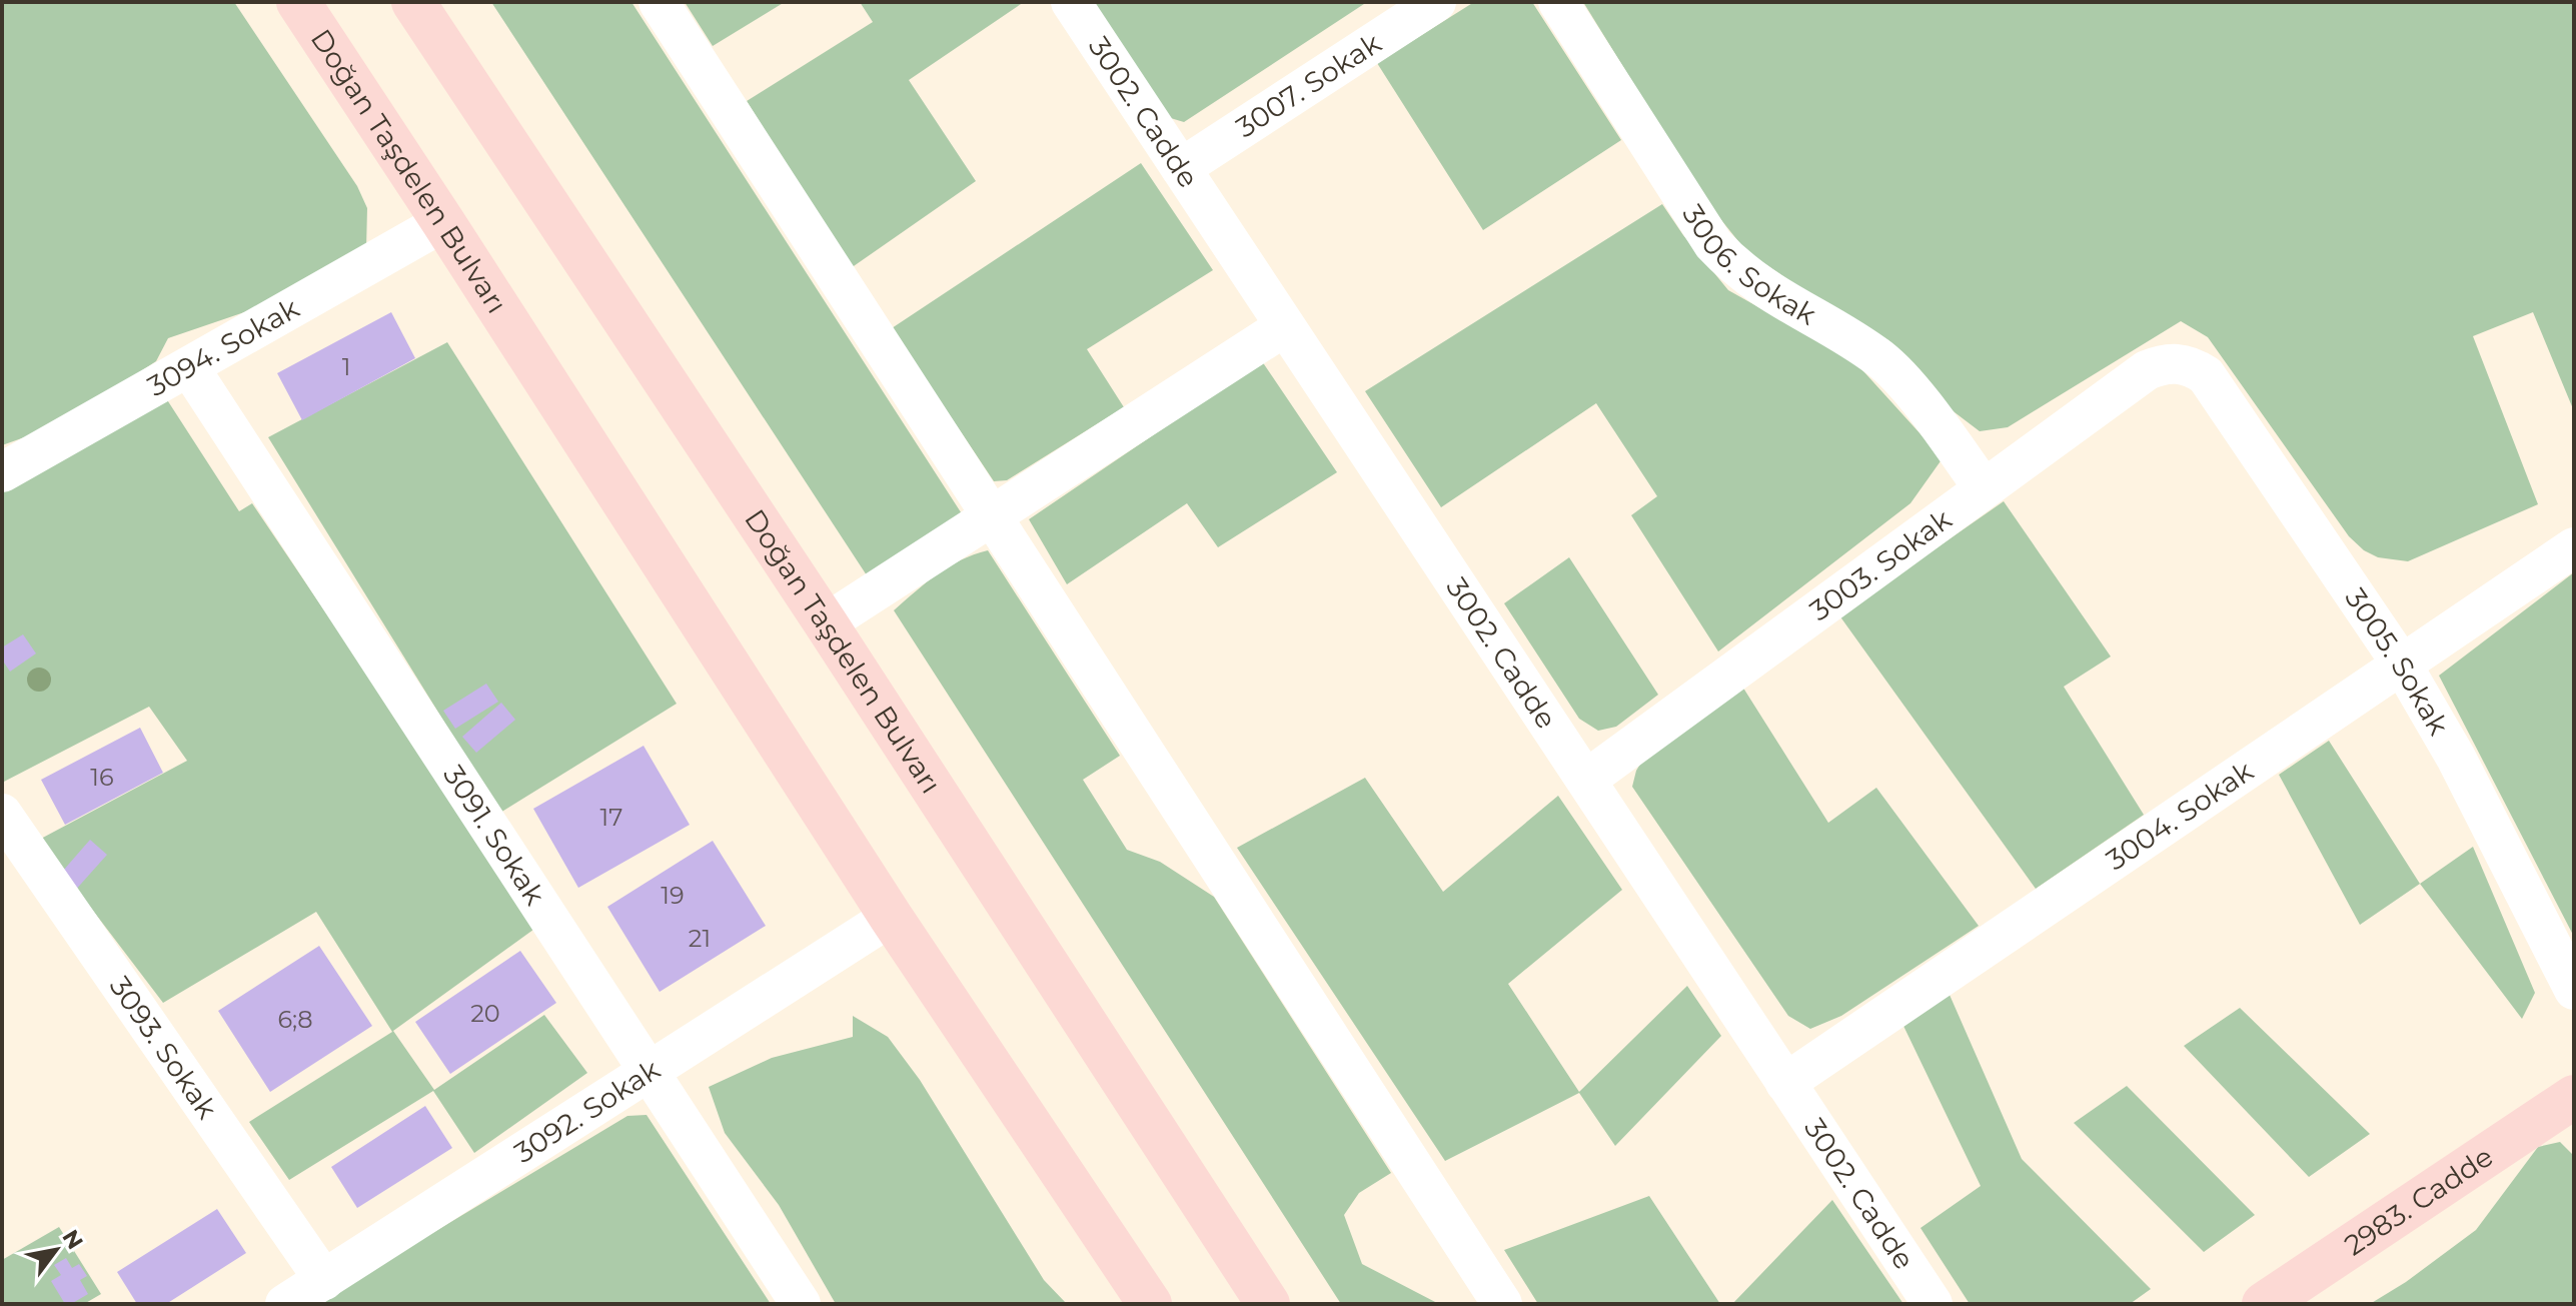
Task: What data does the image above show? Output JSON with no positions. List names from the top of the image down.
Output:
{
  "streets": {
    "main road": ["Doğan Taşdelen Bulvarı", "2983. Cadde"],
    "street": [
      "3007. Sokak",
      "3002. Cadde",
      "3006. Sokak",
      "3094. Sokak",
      "3003. Sokak",
      "3005. Sokak",
      "3004. Sokak",
      "3091. Sokak",
      "3093. Sokak",
      "3092. Sokak"
    ]
  },
  "crossings": [
    ["3007. Sokak", "3002. Cadde"],
    ["3002. Cadde", "3003. Sokak"],
    ["3002. Cadde", "3004. Sokak"],
    ["Doğan Taşdelen Bulvarı", "3094. Sokak"],
    ["Doğan Taşdelen Bulvarı", "3092. Sokak"],
    ["3006. Sokak", "3003. Sokak"],
    ["3094. Sokak", "3091. Sokak"],
    ["3003. Sokak", "3005. Sokak"],
    ["3005. Sokak", "3004. Sokak"],
    ["3091. Sokak", "3092. Sokak"],
    ["3093. Sokak", "3092. Sokak"]
  ],
  "house_numbers": [
    "1",
    "16",
    "17",
    "19",
    "21",
    "20",
    "6;8"
  ],
  "north": "top right"
}
